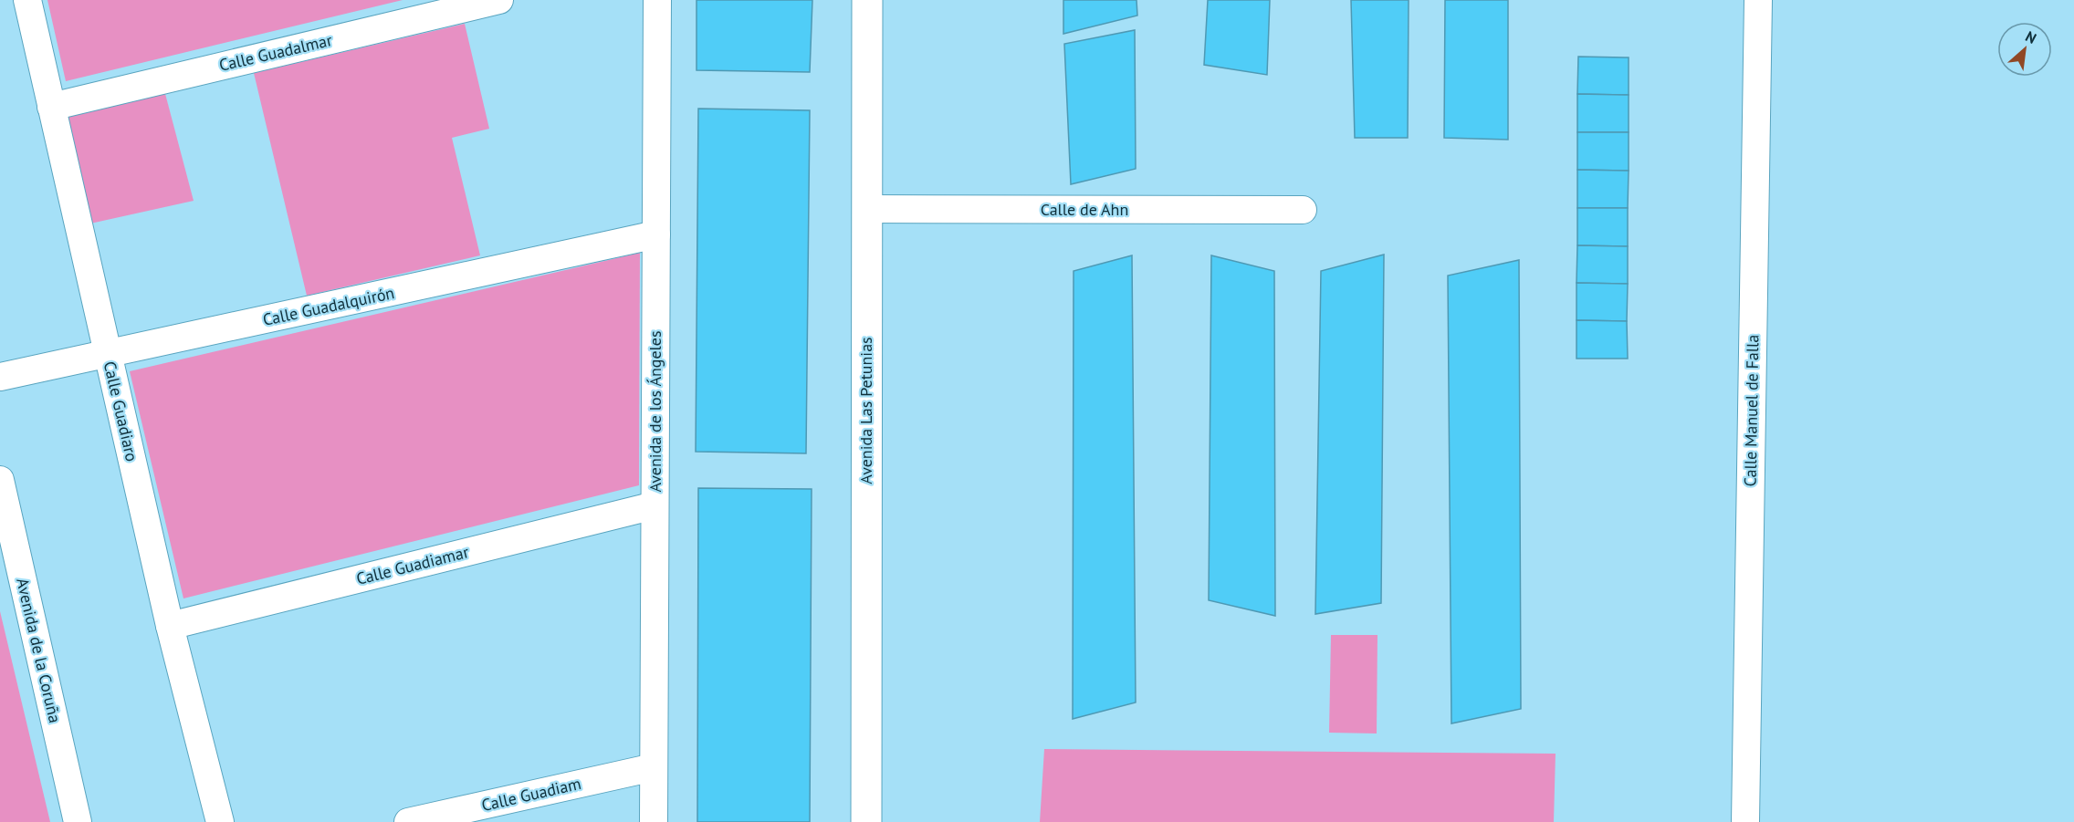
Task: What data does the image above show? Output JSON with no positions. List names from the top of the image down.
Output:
{
  "streets": {
    "street": [
      "Calle Guadalmar",
      "Calle de Ahn",
      "Calle Guadalquirón",
      "Avenida Las Petunias",
      "Calle Manuel de Falla",
      "Calle Guadiaro",
      "Avenida de los Ángeles",
      "Calle Guadiamar",
      "Avenida de la Coruña",
      "Calle Guadiam"
    ]
  },
  "crossings": [
    ["Calle Guadalmar", "Calle Guadiaro"],
    ["Calle de Ahn", "Avenida Las Petunias"],
    ["Calle Guadalquirón", "Calle Guadiaro"],
    ["Calle Guadalquirón", "Avenida de los Ángeles"],
    ["Calle Guadiaro", "Calle Guadiamar"],
    ["Avenida de los Ángeles", "Calle Guadiamar"],
    ["Avenida de los Ángeles", "Calle Guadiam"]
  ],
  "north": "top right"
}
